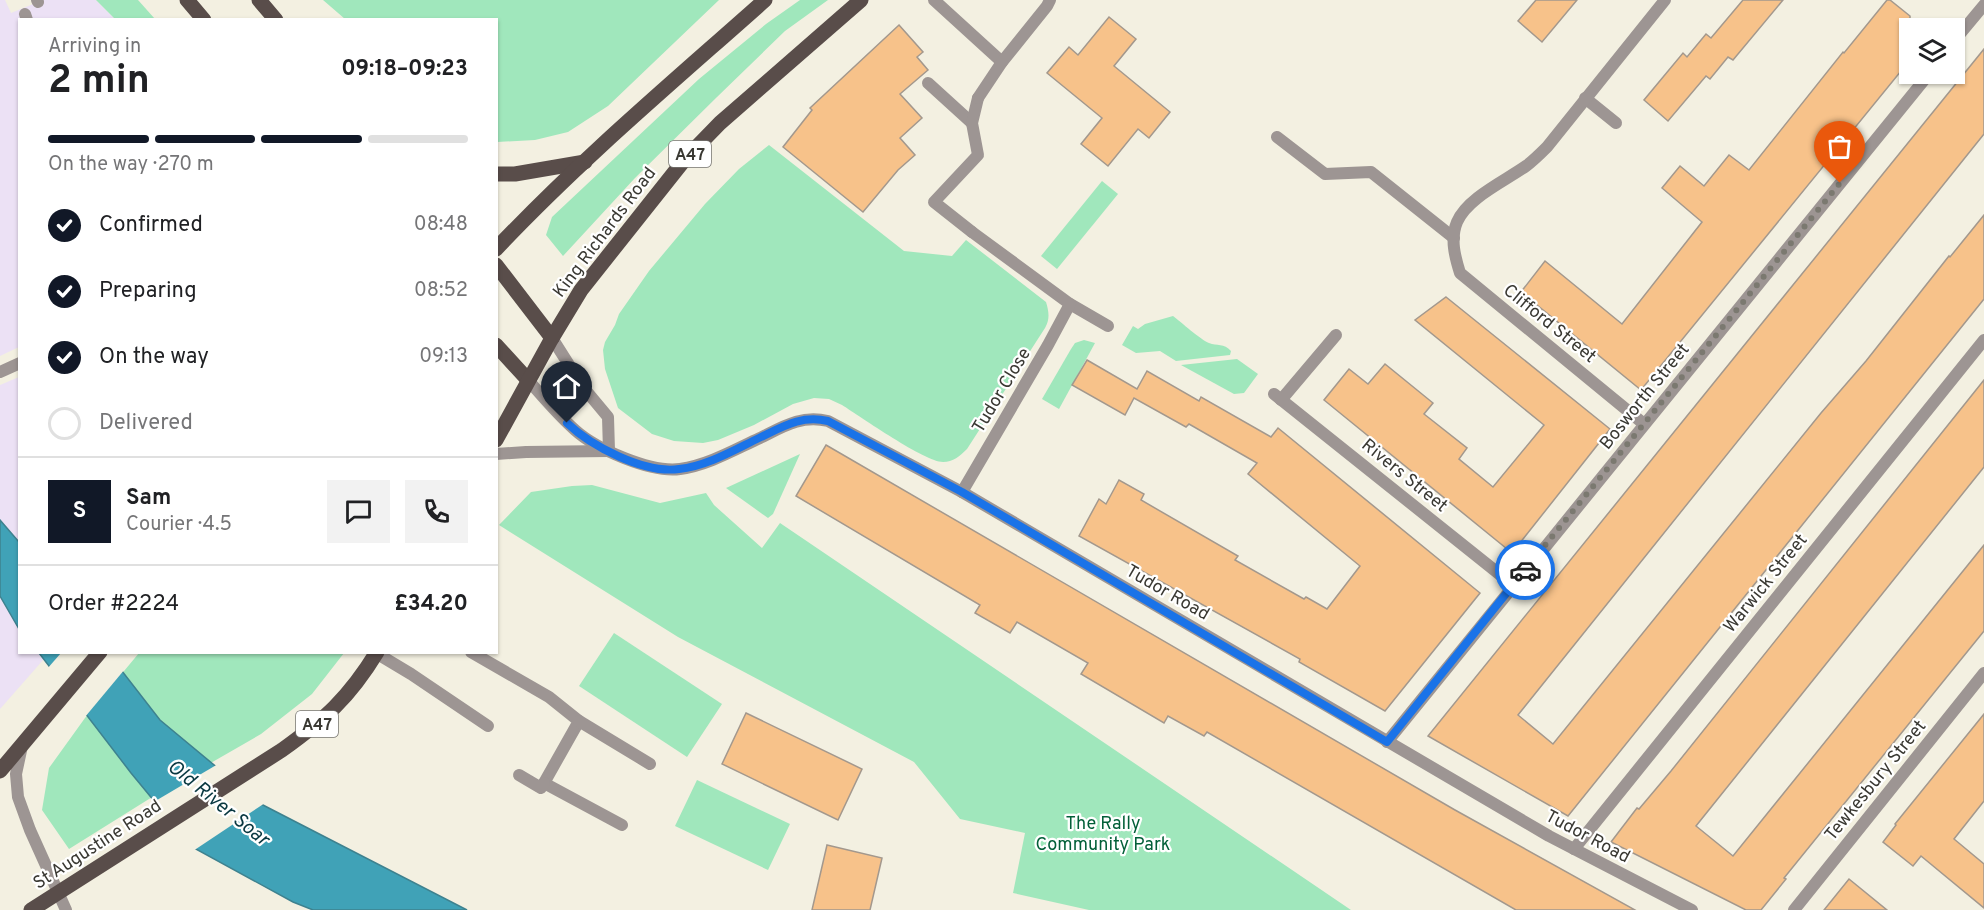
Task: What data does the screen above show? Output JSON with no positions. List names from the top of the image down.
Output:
{
  "streets": {
    "main road": ["A47", "King Richards Road", "St Augustine Road"],
    "street": [
      "Clifford Street",
      "Tudor Close",
      "Bosworth Street",
      "Rivers Street",
      "Warwick Street",
      "Tudor Road",
      "Tewkesbury Street"
    ]
  },
  "crossings": [
    ["A47", "King Richards Road"],
    ["A47", "Tudor Road"],
    ["King Richards Road", "Tudor Road"],
    ["Clifford Street", "Bosworth Street"],
    ["Tudor Close", "Tudor Road"],
    ["Bosworth Street", "Rivers Street"],
    ["Bosworth Street", "Tudor Road"],
    ["Warwick Street", "Tudor Road"]
  ],
  "water": ["Old River Soar"],
  "parks": ["The Rally Community Park"],
  "page": {
    "heading": ["2 min", "Arriving in", "09:18–09:23"],
    "panel": [
      "Sam",
      "Courier · 4.5",
      "Order #2224",
      "£34.20"
    ],
    "bar": "On the way · 270 m",
    "list": [
      ["Confirmed", "08:48"],
      ["Preparing", "08:52"],
      ["On the way", "09:13"],
      "Delivered"
    ],
    "round": "S"
  }
}
